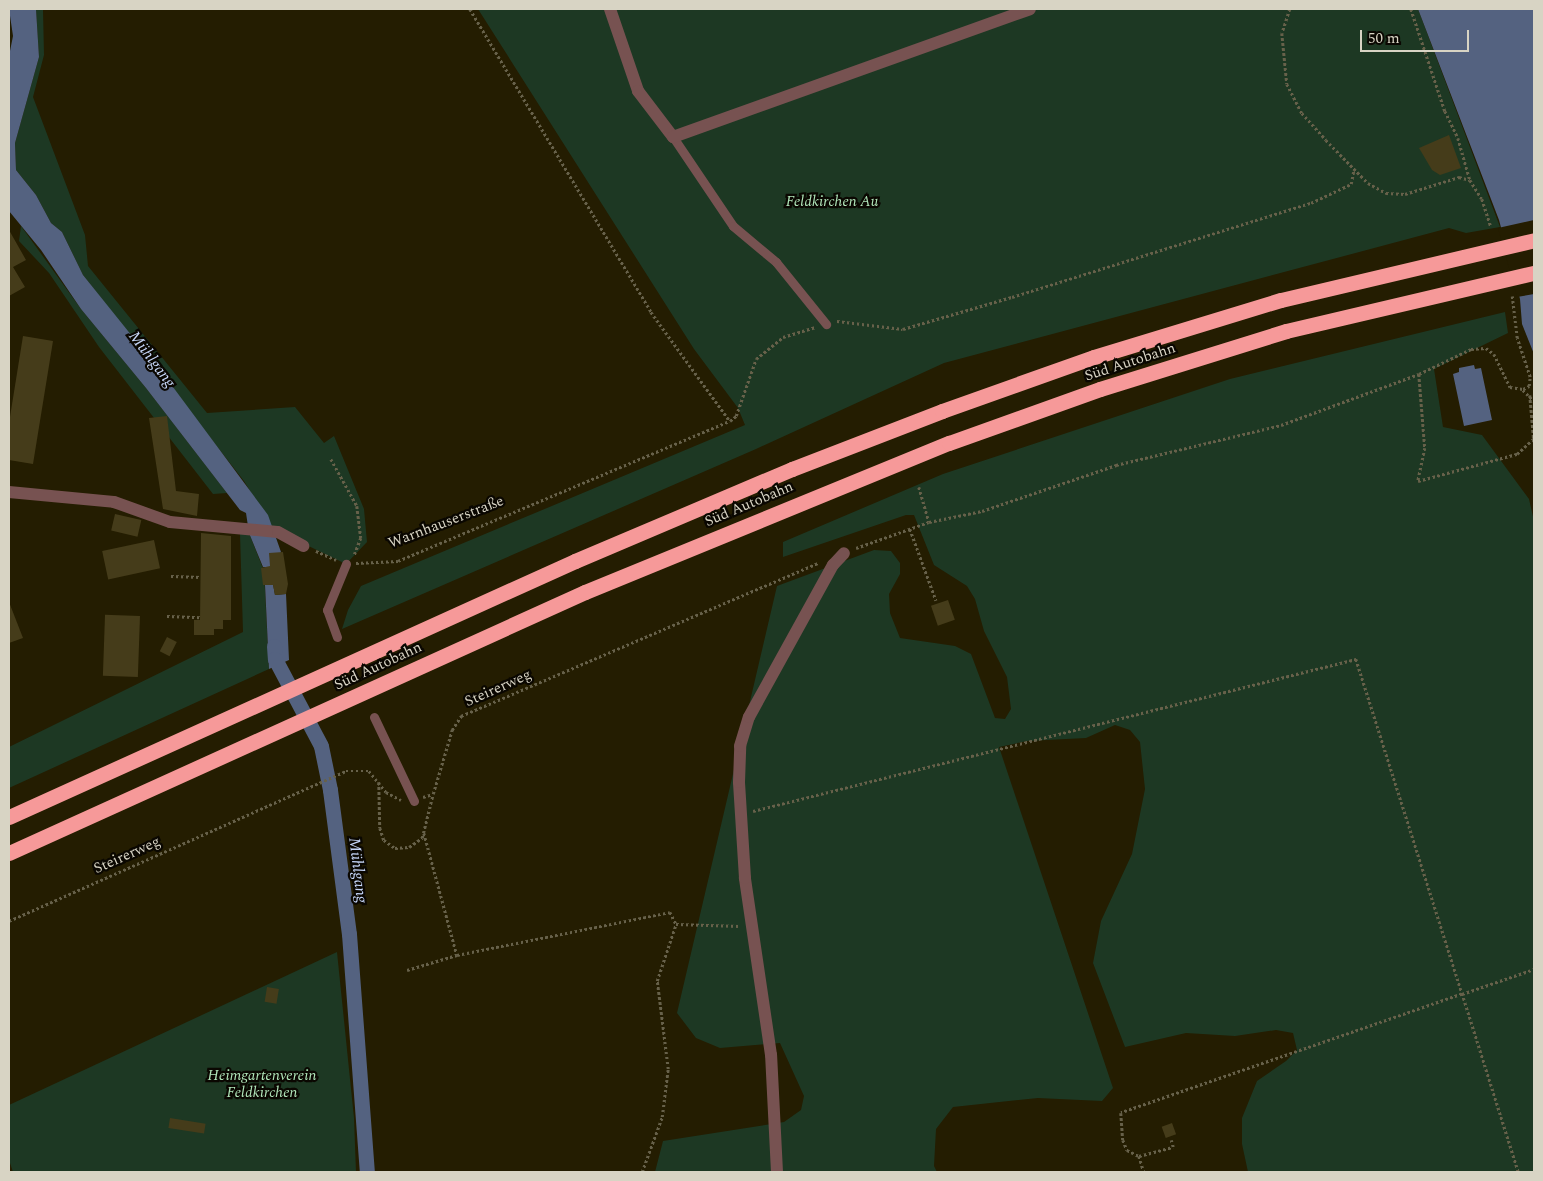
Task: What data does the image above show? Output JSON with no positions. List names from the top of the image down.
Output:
{
  "streets": {
    "highway": ["Süd Autobahn"],
    "path": ["Warnhauserstraße", "Steirerweg"]
  },
  "water": ["Mühlgang"],
  "parks": ["Feldkirchen Au", "Heimgartenverein Feldkirchen"],
  "scale_bar": "50 m"
}
